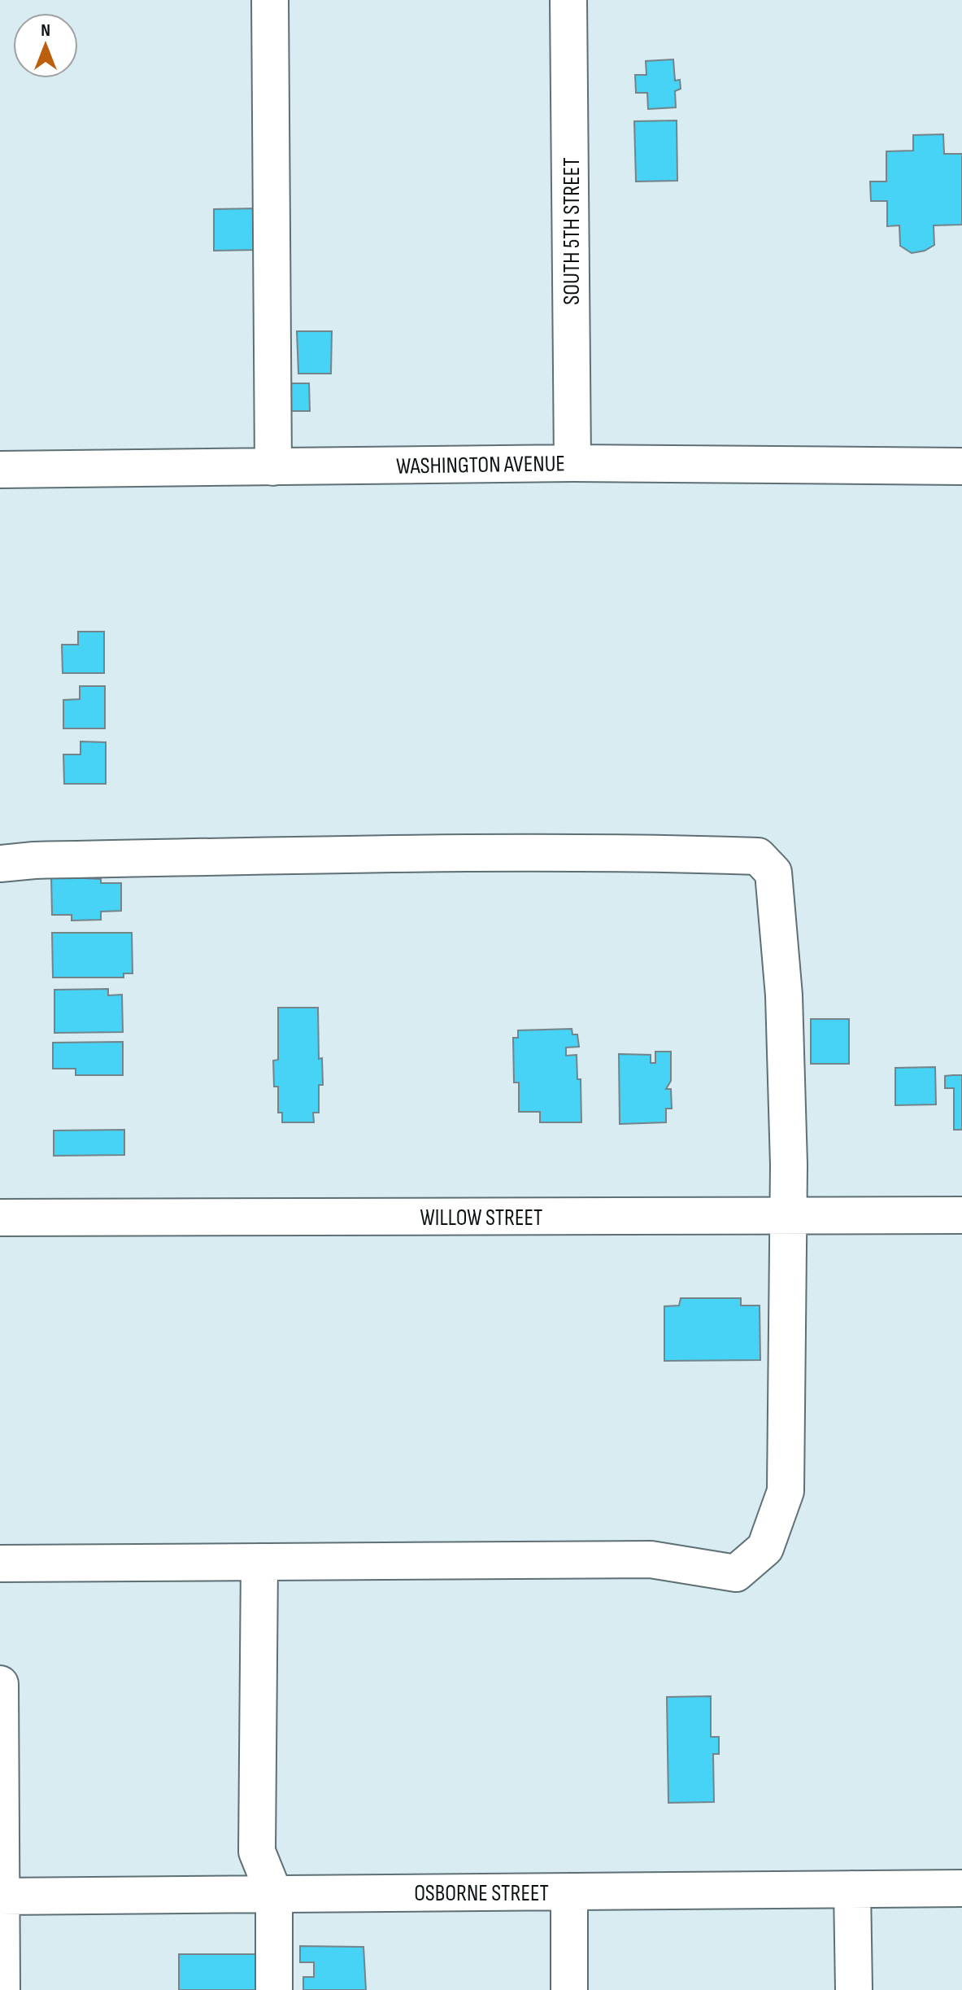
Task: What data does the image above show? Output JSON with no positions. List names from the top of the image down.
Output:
{
  "streets": {
    "street": [
      "SOUTH 5TH STREET",
      "WASHINGTON AVENUE",
      "WILLOW STREET",
      "OSBORNE STREET"
    ]
  },
  "crossings": [
    ["SOUTH 5TH STREET", "WASHINGTON AVENUE"]
  ],
  "north": "top"
}
